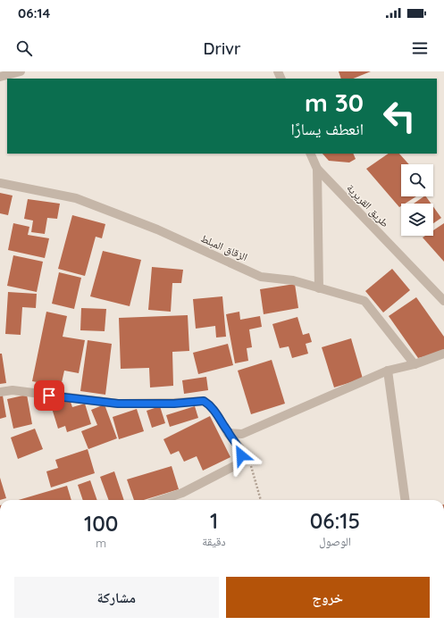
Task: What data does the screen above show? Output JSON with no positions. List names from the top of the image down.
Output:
{
  "streets": {
    "street": ["طريق القريرية", "الزقاق المبلط"]
  },
  "page": {
    "status": "06:14",
    "header": "Drivr",
    "turn": ["30 m", "انعطف يسارًا"],
    "eta": [
      "06:15",
      "الوصول",
      "1",
      "دقيقة",
      "100",
      "m"
    ],
    "buttons": ["خروج", "مشاركة"]
  }
}
